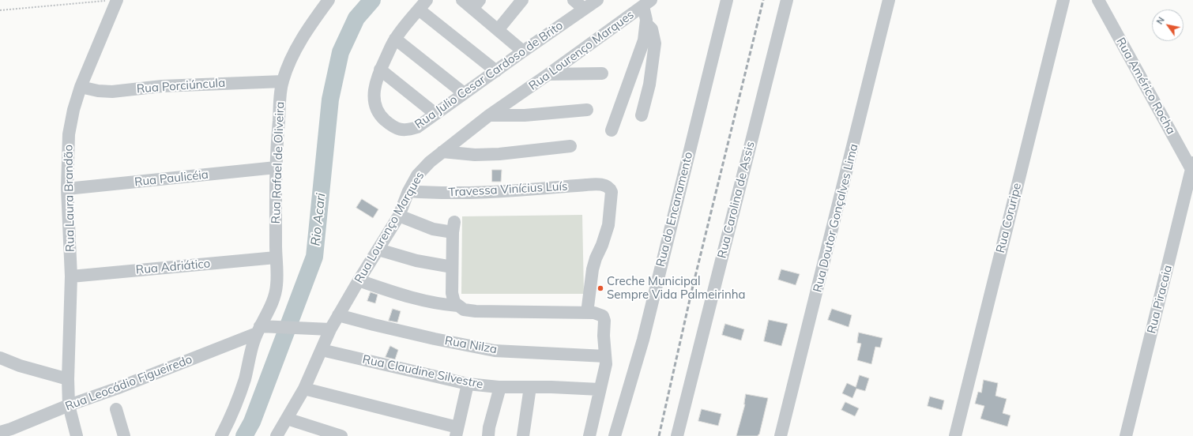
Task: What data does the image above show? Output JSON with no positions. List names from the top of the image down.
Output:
{
  "streets": {
    "street": [
      "Rua Lourenço Marques",
      "Rua Julio Cesar Cardoso de Brito",
      "Rua Porciúncula",
      "Rua Américo Rocha",
      "Rua Rafael de Oliveira",
      "Rua Paulicéia",
      "Travessa Vinícius Luís",
      "Rua Laura Brandão",
      "Rua Carolina de Assis",
      "Rua do Encanamento",
      "Rua Doutor Gonçalves Lima",
      "Rua Coruripe",
      "Rua Adriático",
      "Rua Piracaia",
      "Rua Nilza",
      "Rua Claudine Silvestre",
      "Rua Leocádio Figueiredo"
    ]
  },
  "crossings": [
    ["Rua Lourenço Marques", "Travessa Vinícius Luís"],
    ["Rua Lourenço Marques", "Rua Nilza"],
    ["Rua Lourenço Marques", "Rua Claudine Silvestre"],
    ["Rua Porciúncula", "Rua Rafael de Oliveira"],
    ["Rua Porciúncula", "Rua Laura Brandão"],
    ["Rua Américo Rocha", "Rua Piracaia"],
    ["Rua Rafael de Oliveira", "Rua Paulicéia"],
    ["Rua Rafael de Oliveira", "Rua Adriático"],
    ["Rua Rafael de Oliveira", "Rua Leocádio Figueiredo"],
    ["Rua Paulicéia", "Rua Laura Brandão"],
    ["Rua Laura Brandão", "Rua Adriático"],
    ["Rua Laura Brandão", "Rua Leocádio Figueiredo"]
  ],
  "water": ["Rio Acari"],
  "places": ["Creche Municipal Sempre Vida Palmeirinha"],
  "north": "top left"
}
